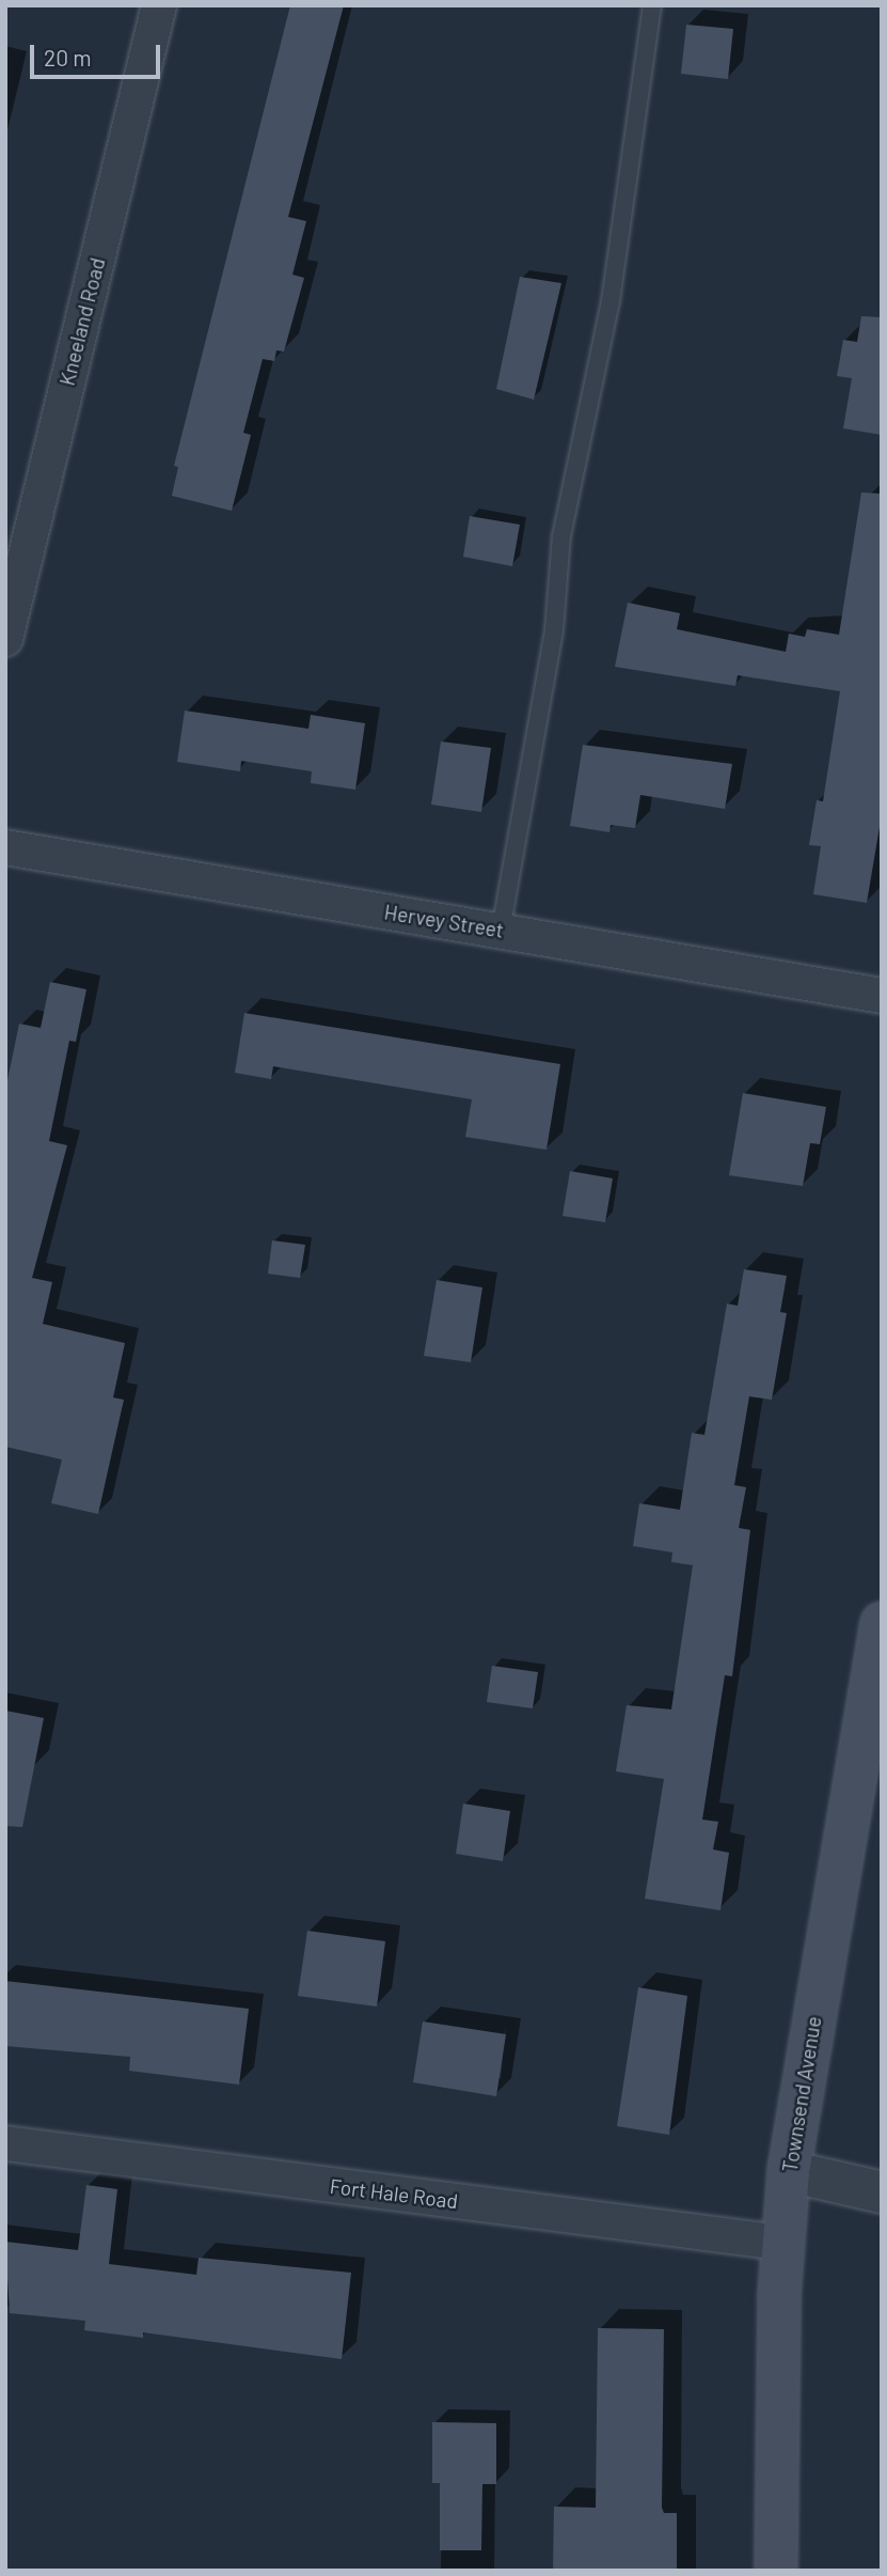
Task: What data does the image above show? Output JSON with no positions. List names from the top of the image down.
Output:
{
  "streets": {
    "main road": ["Townsend Avenue"],
    "street": ["Kneeland Road", "Hervey Street", "Fort Hale Road"]
  },
  "crossings": [
    ["Townsend Avenue", "Fort Hale Road"]
  ],
  "scale_bar": "20 m"
}
